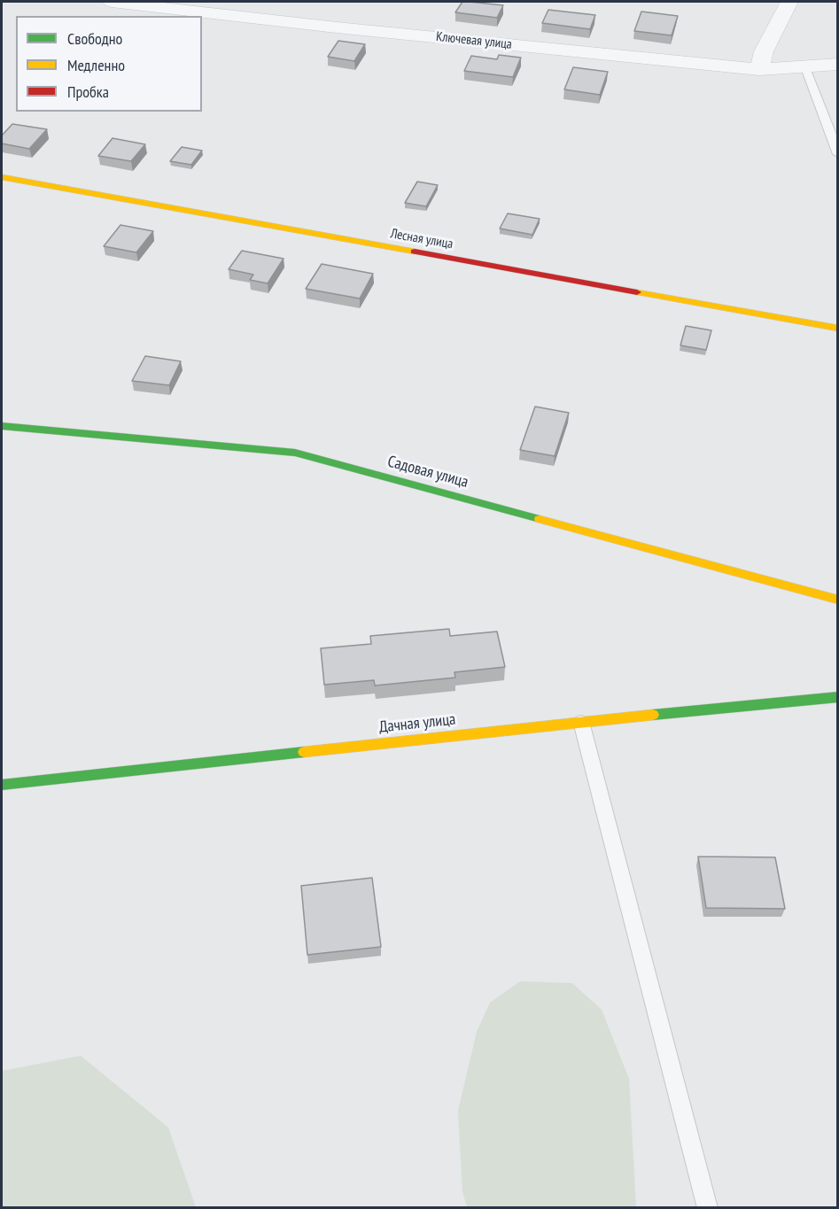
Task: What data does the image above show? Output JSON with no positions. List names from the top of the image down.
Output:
{
  "streets": {
    "street": [
      "Ключевая улица",
      "Лесная улица",
      "Садовая улица",
      "Дачная улица"
    ]
  },
  "legend": ["Свободно", "Медленно", "Пробка"]
}
